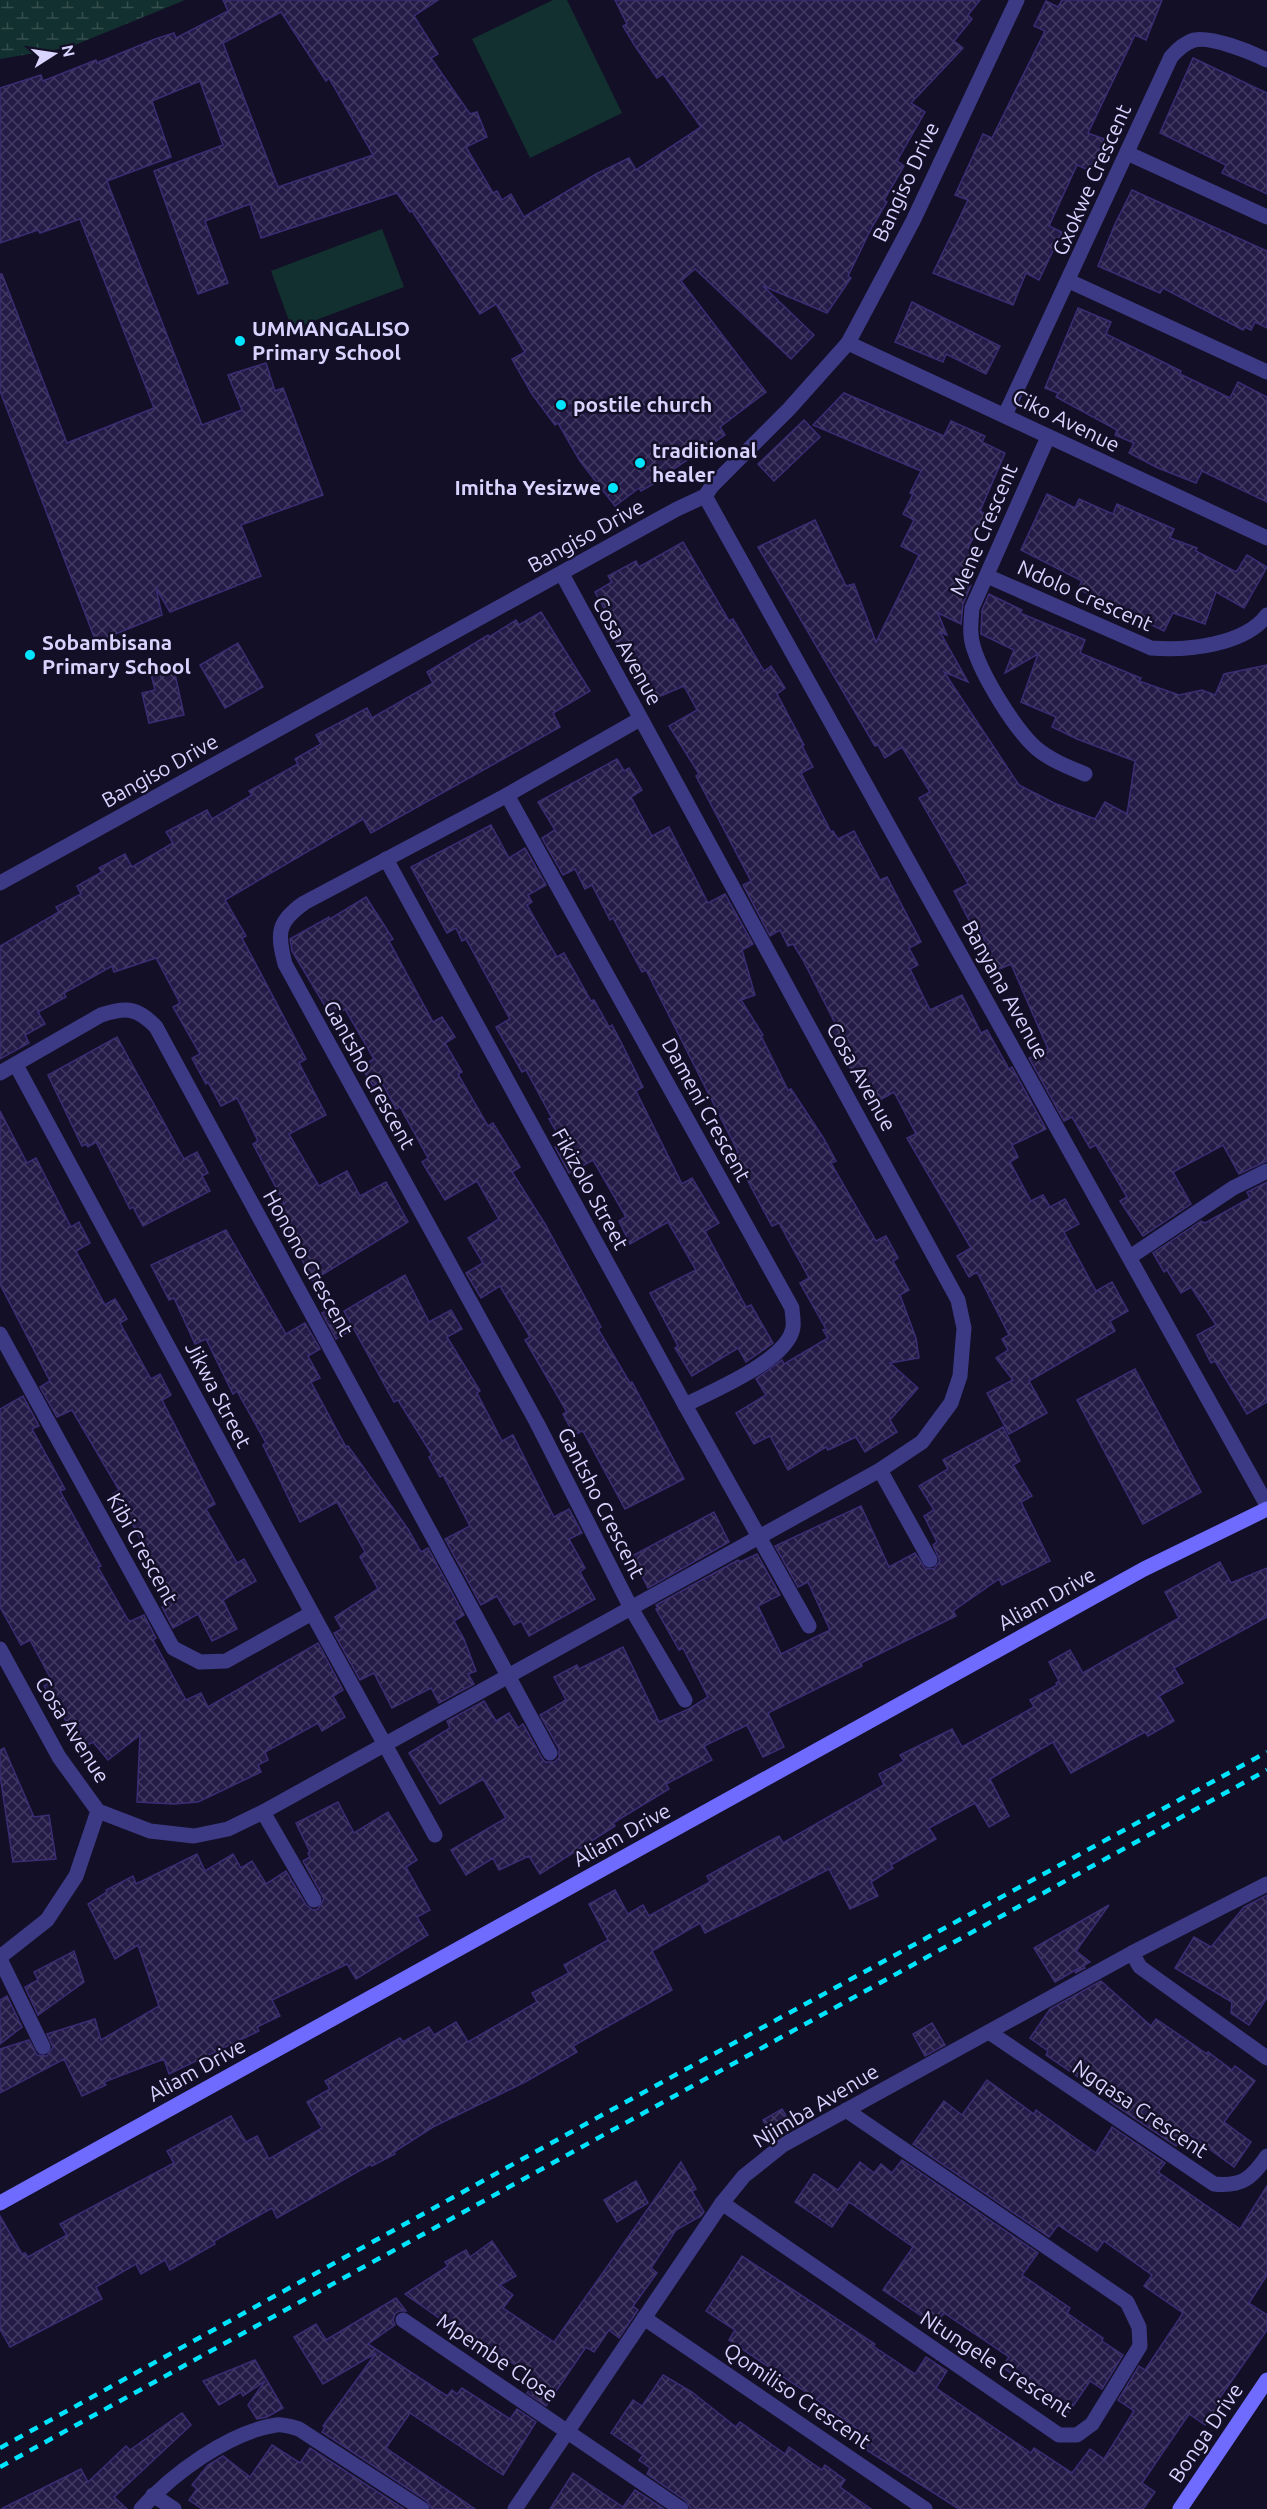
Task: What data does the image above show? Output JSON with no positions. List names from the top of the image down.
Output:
{
  "streets": {
    "street": [
      "Gxokwe Crescent",
      "Bangiso Drive",
      "Ciko Avenue",
      "Mene Crescent",
      "Ndolo Crescent",
      "Cosa Avenue",
      "Banyana Avenue",
      "Gantsho Crescent",
      "Dameni Crescent",
      "Fikizolo Street",
      "Honono Crescent",
      "Jikwa Street",
      "Kibi Crescent",
      "Aliam Drive",
      "Njimba Avenue",
      "Ngqasa Crescent",
      "Mpembe Close",
      "Ntungele Crescent",
      "Qomiliso Crescent",
      "Bonga Drive"
    ]
  },
  "crossings": [
    ["Gxokwe Crescent", "Ciko Avenue"],
    ["Bangiso Drive", "Ciko Avenue"],
    ["Bangiso Drive", "Cosa Avenue"],
    ["Bangiso Drive", "Banyana Avenue"],
    ["Ciko Avenue", "Mene Crescent"],
    ["Mene Crescent", "Ndolo Crescent"],
    ["Cosa Avenue", "Gantsho Crescent"],
    ["Cosa Avenue", "Fikizolo Street"],
    ["Cosa Avenue", "Honono Crescent"],
    ["Cosa Avenue", "Jikwa Street"],
    ["Banyana Avenue", "Aliam Drive"],
    ["Gantsho Crescent", "Dameni Crescent"],
    ["Gantsho Crescent", "Fikizolo Street"],
    ["Dameni Crescent", "Fikizolo Street"],
    ["Honono Crescent", "Jikwa Street"],
    ["Jikwa Street", "Kibi Crescent"],
    ["Njimba Avenue", "Ngqasa Crescent"],
    ["Njimba Avenue", "Mpembe Close"],
    ["Njimba Avenue", "Ntungele Crescent"],
    ["Njimba Avenue", "Qomiliso Crescent"]
  ],
  "places": [
    "UMMANGALISO Primary School",
    "postile church",
    "traditional healer",
    "Imitha Yesizwe",
    "Sobambisana Primary School"
  ],
  "north": "right"
}
